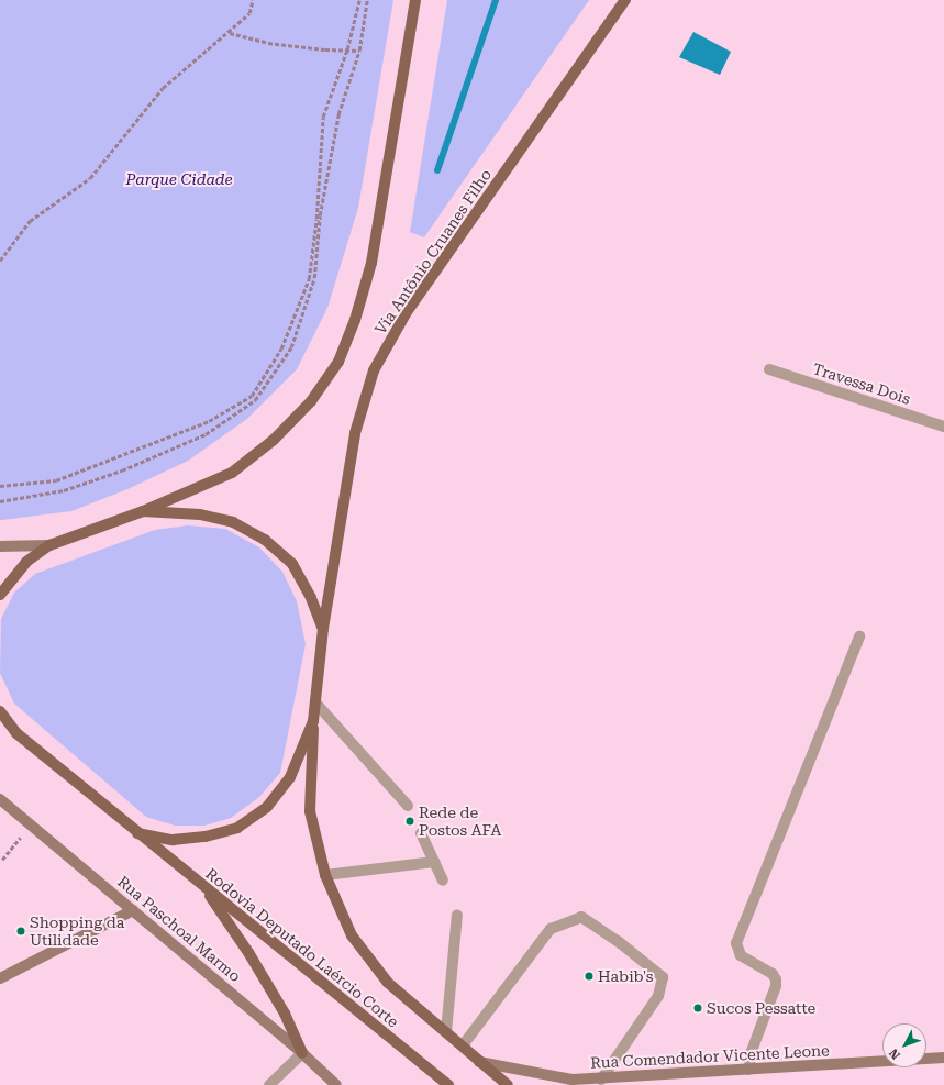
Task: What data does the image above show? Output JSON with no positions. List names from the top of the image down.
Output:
{
  "streets": {
    "main road": ["Via Antônio Cruanes Filho", "Rodovia Deputado Laércio Corte"],
    "street": ["Travessa Dois", "Rua Paschoal Marmo", "Rua Comendador Vicente Leone"]
  },
  "crossings": [
    ["Via Antônio Cruanes Filho", "Rodovia Deputado Laércio Corte"],
    ["Rodovia Deputado Laércio Corte", "Rua Comendador Vicente Leone"]
  ],
  "parks": ["Parque Cidade"],
  "places": [
    "Rede de Postos AFA",
    "Shopping da Utilidade",
    "Habib's",
    "Sucos Pessatte"
  ],
  "north": "bottom left"
}
